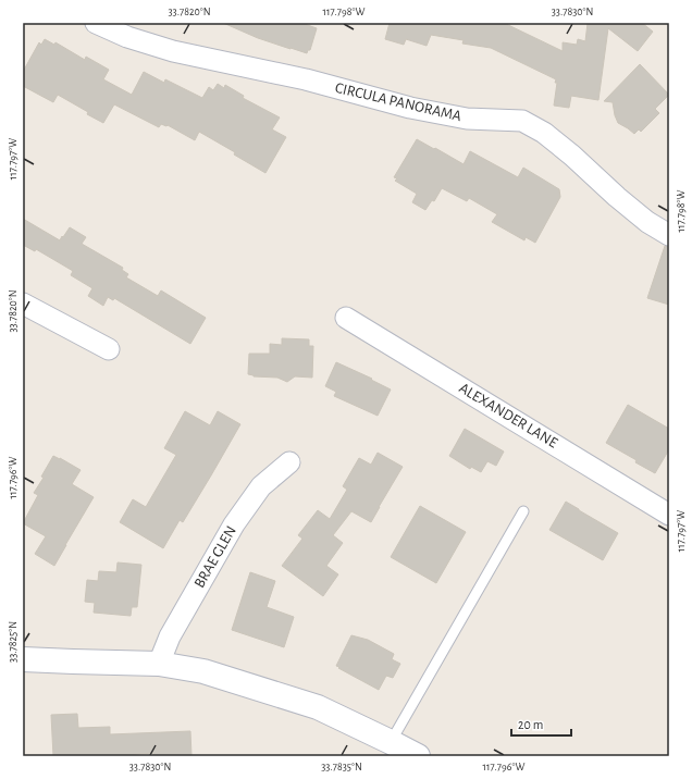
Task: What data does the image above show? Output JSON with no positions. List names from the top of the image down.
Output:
{
  "streets": {
    "street": ["CIRCULA PANORAMA", "ALEXANDER LANE", "BRAE GLEN"]
  },
  "scale_bar": "20 m",
  "coordinates": [
    "33.7820°N",
    "117.798°W",
    "33.7830°N",
    "117.797°W",
    "117.796°W",
    "33.7825°N",
    "33.7835°N"
  ]
}
